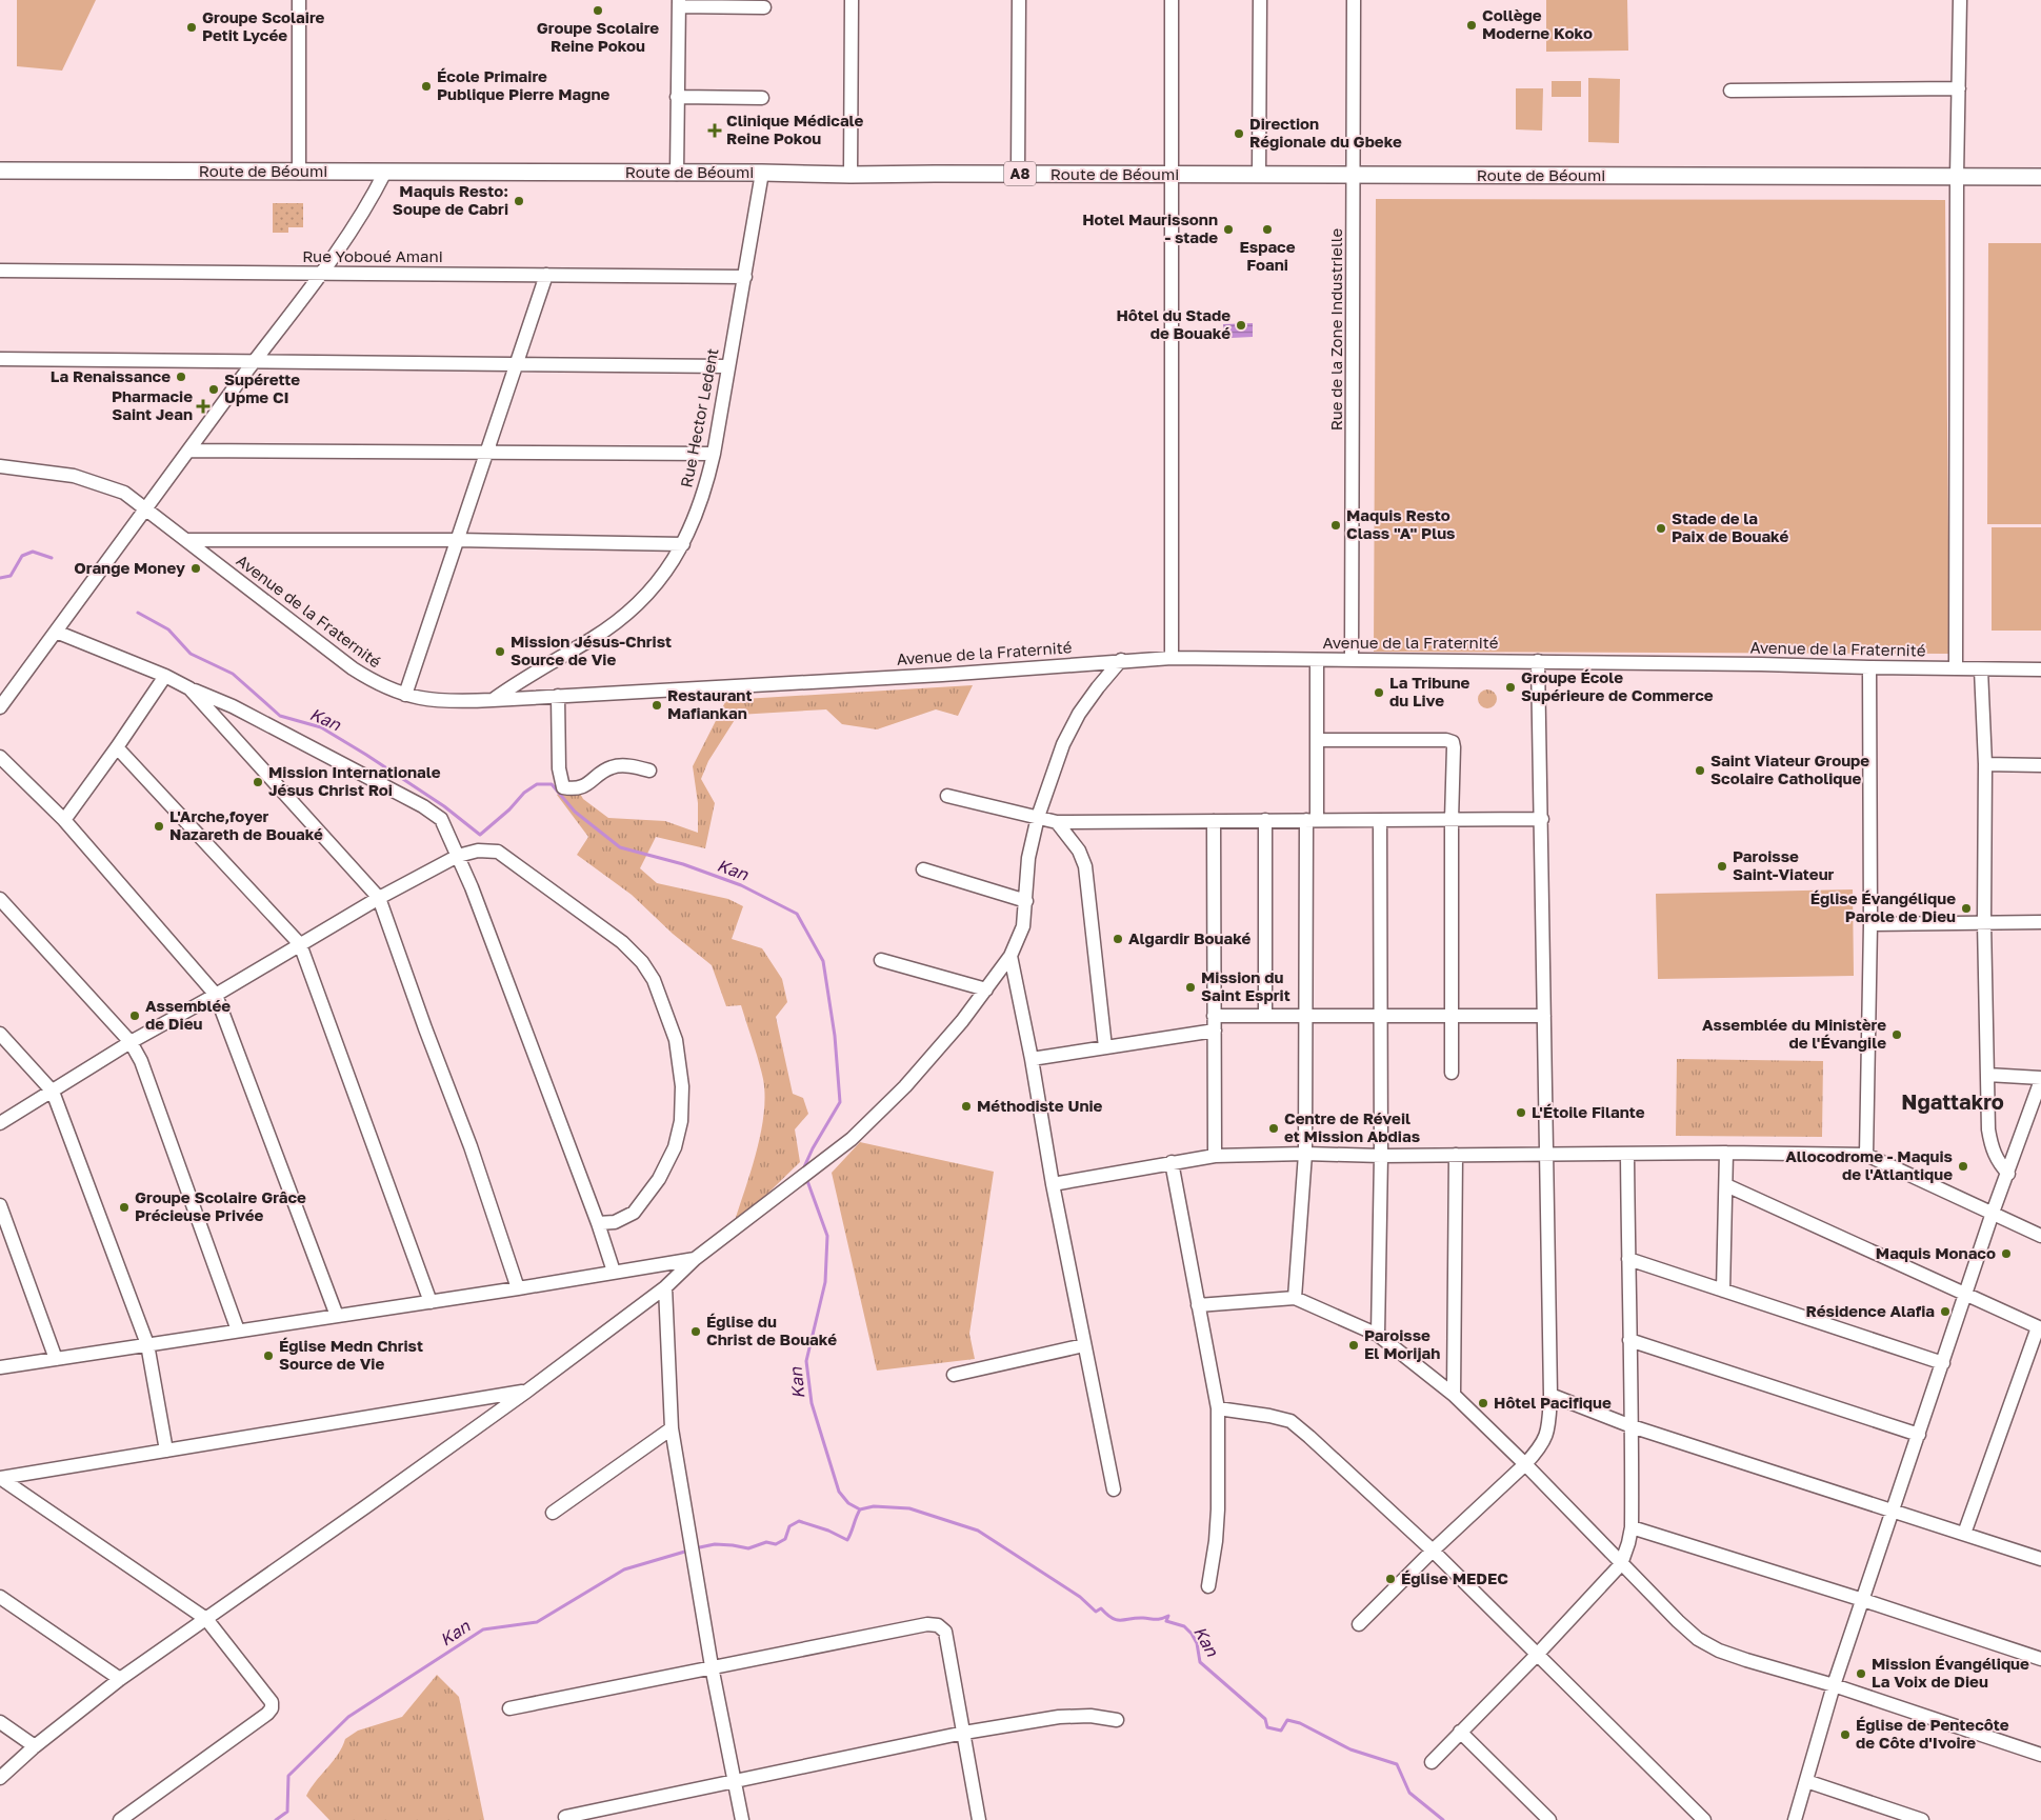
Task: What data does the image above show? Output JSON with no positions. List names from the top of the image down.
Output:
{
  "streets": {
    "main road": ["Route de Béoumi", "A8"],
    "street": [
      "Rue Yoboué Amani",
      "Rue de la Zone Industrielle",
      "Rue Hector Ledent",
      "Avenue de la Fraternité"
    ]
  },
  "crossings": [
    ["Route de Béoumi", "Rue de la Zone Industrielle"],
    ["Route de Béoumi", "Rue Hector Ledent"],
    ["Rue Yoboué Amani", "Rue Hector Ledent"],
    ["Rue de la Zone Industrielle", "Avenue de la Fraternité"],
    ["Rue Hector Ledent", "Avenue de la Fraternité"]
  ],
  "districts": ["Ngattakro"],
  "water": ["Kan"],
  "places": {
    "other": [
      "Groupe Scolaire Reine Pokou",
      "Collège Moderne Koko",
      "Groupe Scolaire Petit Lycée",
      "École Primaire Publique Pierre Magne",
      "Direction Régionale du Gbeke",
      "Maquis Resto: Soupe de Cabri",
      "Hotel Maurissonn - stade",
      "Espace Foani",
      "Hôtel du Stade de Bouaké",
      "La Renaissance",
      "Supérette Upme CI",
      "Maquis Resto Class \"A\" Plus",
      "Stade de la Paix de Bouaké",
      "Orange Money",
      "Mission Jésus-Christ Source de Vie",
      "Groupe École Supérieure de Commerce",
      "La Tribune du Live",
      "Restaurant Mafiankan",
      "Saint Viateur Groupe Scolaire Catholique",
      "Mission Internationale Jésus Christ Roi",
      "L'Arche,foyer Nazareth de Bouaké",
      "Paroisse Saint-Viateur",
      "Église Évangélique Parole de Dieu",
      "Algardir Bouaké",
      "Mission du Saint Esprit",
      "Assemblée de Dieu",
      "Assemblée du Ministère de l'Évangile",
      "Méthodiste Unie",
      "L'Étoile Filante",
      "Centre de Réveil et Mission Abdias",
      "Allocodrome - Maquis de l'Atlantique",
      "Groupe Scolaire Grâce Précieuse Privée",
      "Maquis Monaco",
      "Résidence Alafia",
      "Église du Christ de Bouaké",
      "Paroisse El Morijah",
      "Église Medn Christ Source de Vie",
      "Hôtel Pacifique",
      "Église MEDEC",
      "Mission Évangélique La Voix de Dieu",
      "Église de Pentecôte de Côte d'Ivoire"
    ],
    "health": ["Clinique Médicale Reine Pokou", "Pharmacie Saint Jean"]
  }
}
